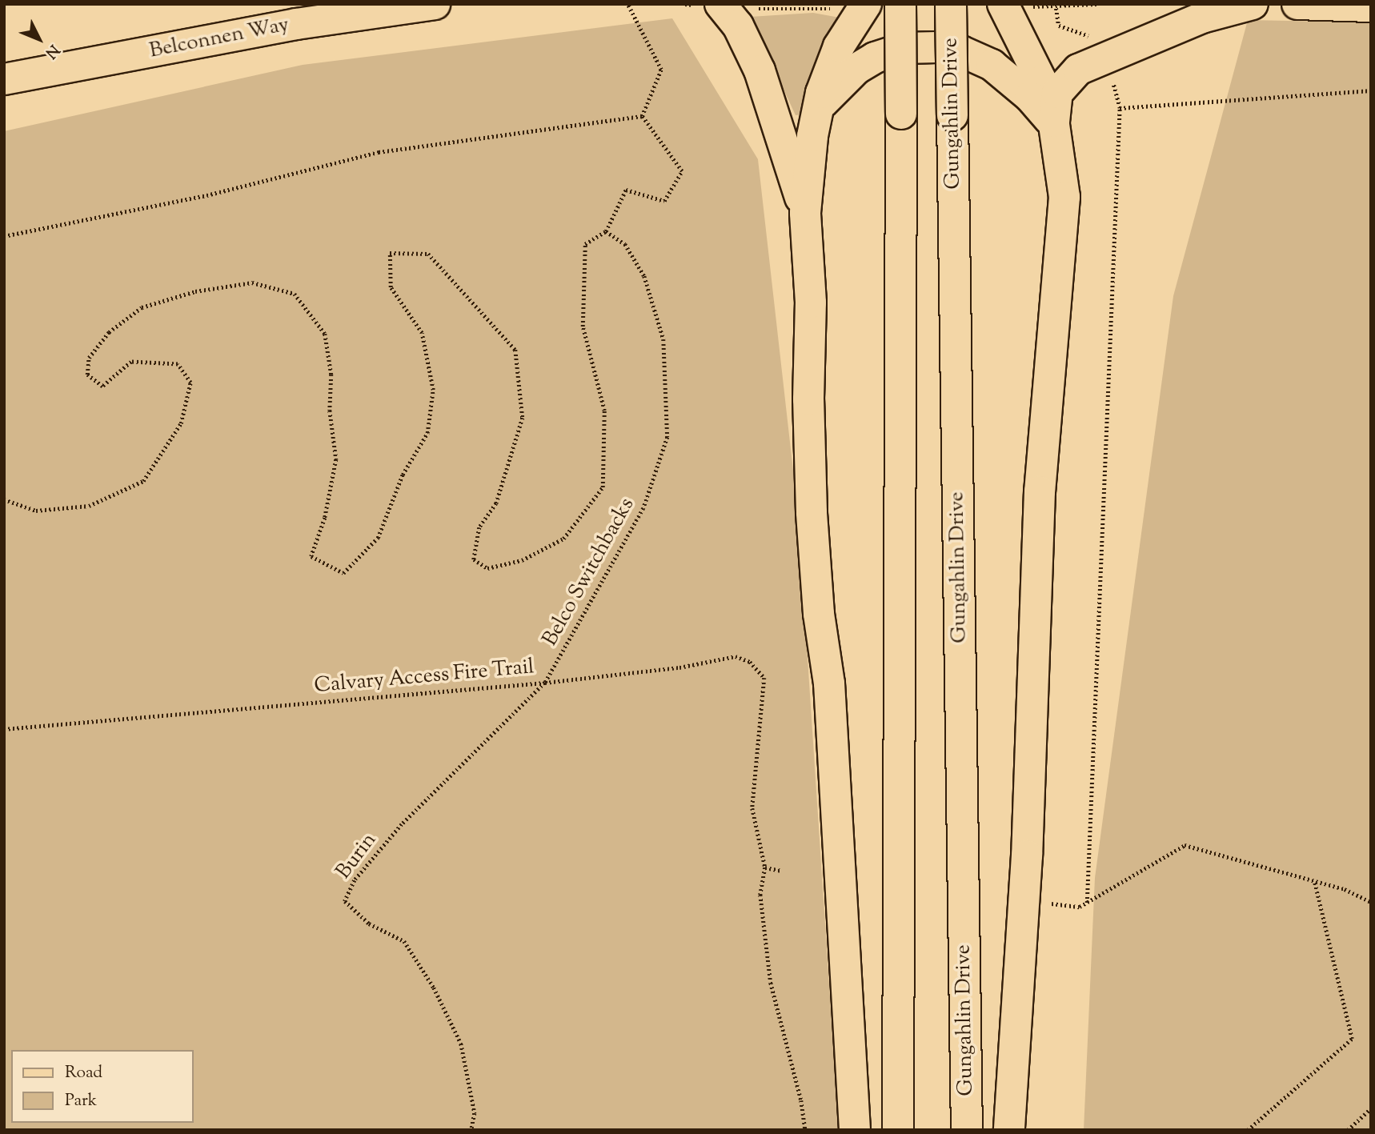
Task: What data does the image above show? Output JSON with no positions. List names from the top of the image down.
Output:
{
  "streets": {
    "main road": ["Belconnen Way", "Gungahlin Drive"],
    "path": ["Belco Switchbacks", "Calvary Access Fire Trail", "Burin"]
  },
  "crossings": [
    ["Belco Switchbacks", "Calvary Access Fire Trail"],
    ["Belco Switchbacks", "Burin"],
    ["Calvary Access Fire Trail", "Burin"]
  ],
  "legend": ["Road", "Park"],
  "north": "bottom right"
}
